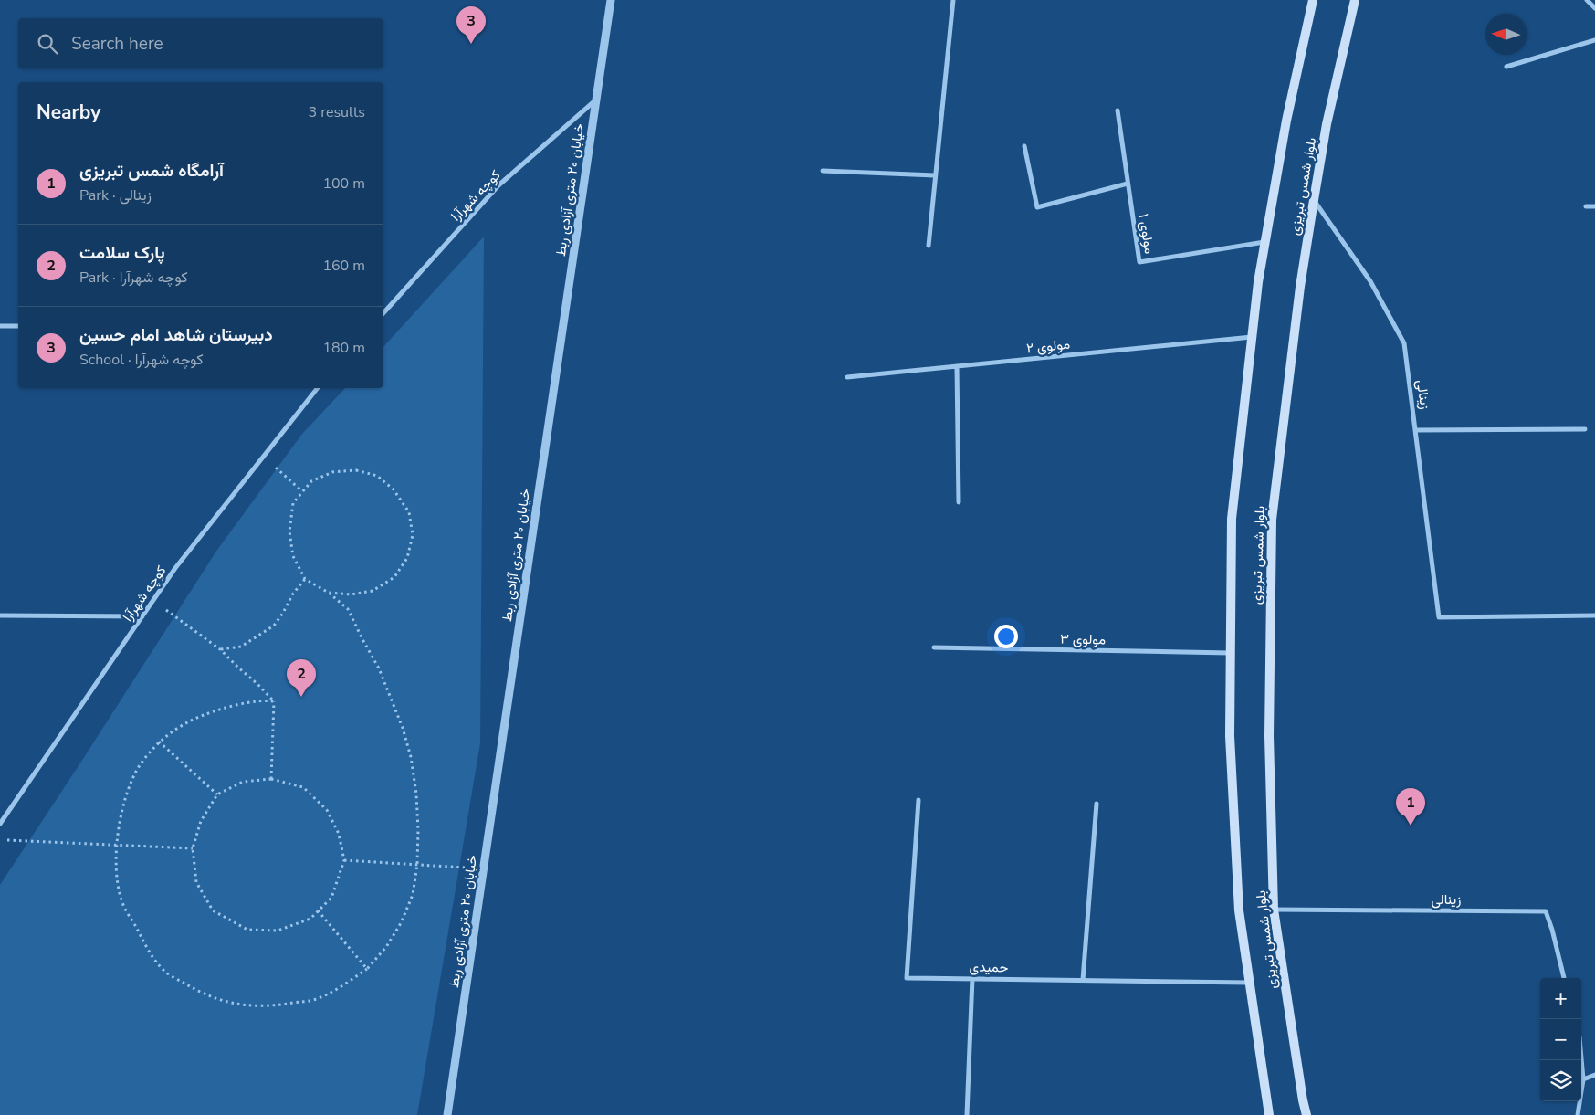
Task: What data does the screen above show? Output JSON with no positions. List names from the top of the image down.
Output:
{
  "streets": {
    "main road": ["بلوار شمس تبریزی"],
    "street": [
      "خیابان ۲۰ متری آزادی ربط",
      "کوچه شهرآرا",
      "مولوی ۱",
      "مولوی ۲",
      "زینالی",
      "مولوی ۳",
      "حمیدی"
    ]
  },
  "crossings": [
    ["بلوار شمس تبریزی", "مولوی ۱"],
    ["بلوار شمس تبریزی", "مولوی ۲"],
    ["بلوار شمس تبریزی", "زینالی"],
    ["بلوار شمس تبریزی", "مولوی ۳"],
    ["بلوار شمس تبریزی", "حمیدی"],
    ["خیابان ۲۰ متری آزادی ربط", "کوچه شهرآرا"]
  ],
  "north": "left",
  "page": {
    "pins": ["3", "2", "1"],
    "search": "Search here",
    "heading": ["Nearby", "3 results"],
    "list": [
      {
        "mark": "1",
        "name": "آرامگاه شمس تبریزی",
        "note": "Park · زینالی",
        "value": "100 m"
      },
      {
        "mark": "2",
        "name": "پارک سلامت",
        "note": "Park · کوچه شهرآرا",
        "value": "160 m"
      },
      {
        "mark": "3",
        "name": "دبیرستان شاهد امام حسین",
        "note": "School · کوچه شهرآرا",
        "value": "180 m"
      }
    ],
    "map_buttons": ["+", "−"]
  }
}
